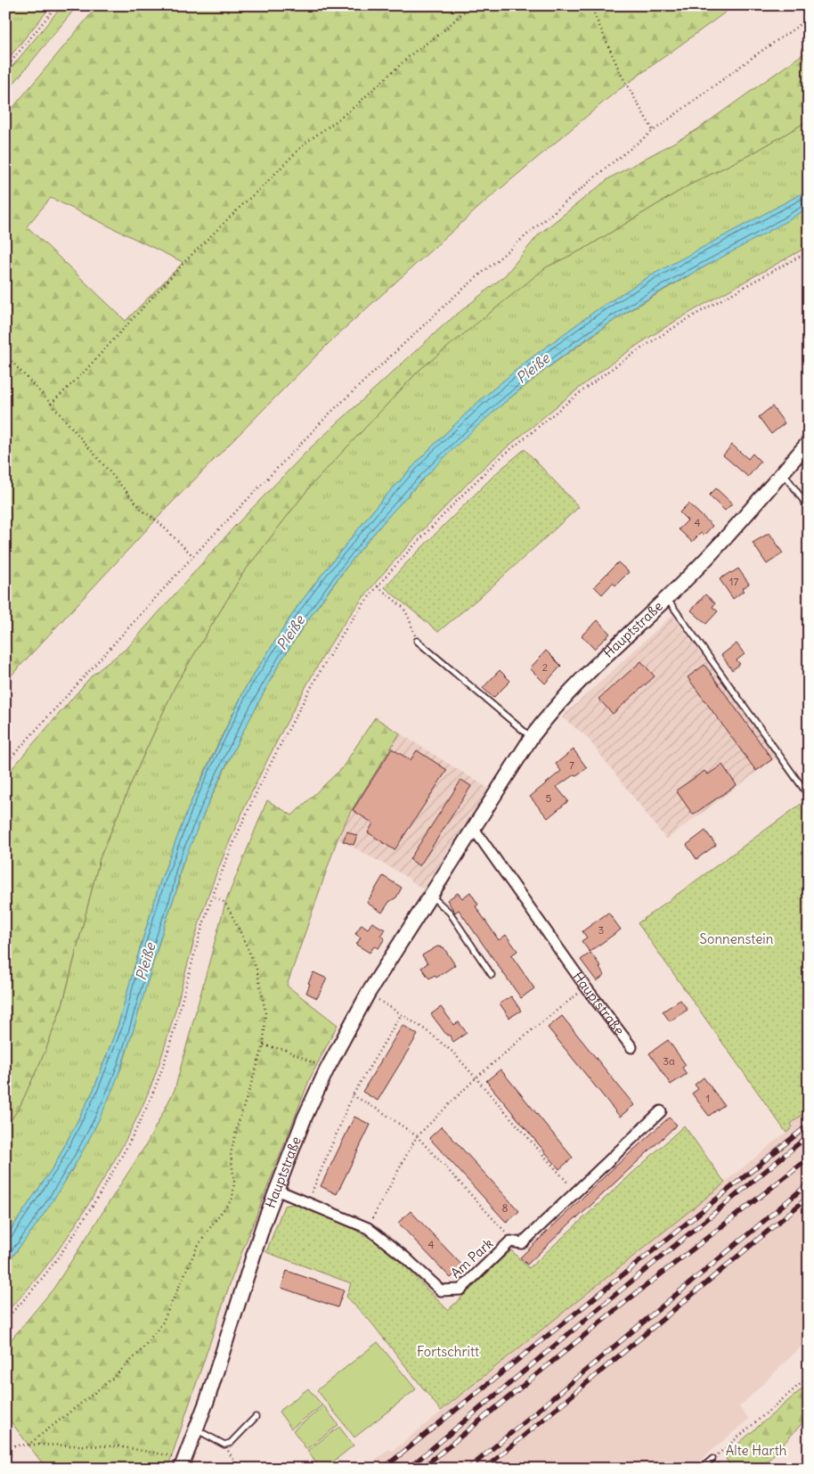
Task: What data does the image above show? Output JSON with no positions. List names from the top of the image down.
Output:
{
  "streets": {
    "main road": ["Hauptstraße"],
    "street": ["Am Park"]
  },
  "crossings": [
    ["Hauptstraße", "Am Park"]
  ],
  "water": ["Pleiße"],
  "parks": ["Sonnenstein", "Fortschritt", "Alte Harth"],
  "house_numbers": [
    "4",
    "17",
    "2",
    "7",
    "5",
    "3",
    "3a",
    "1",
    "8",
    "4"
  ]
}
